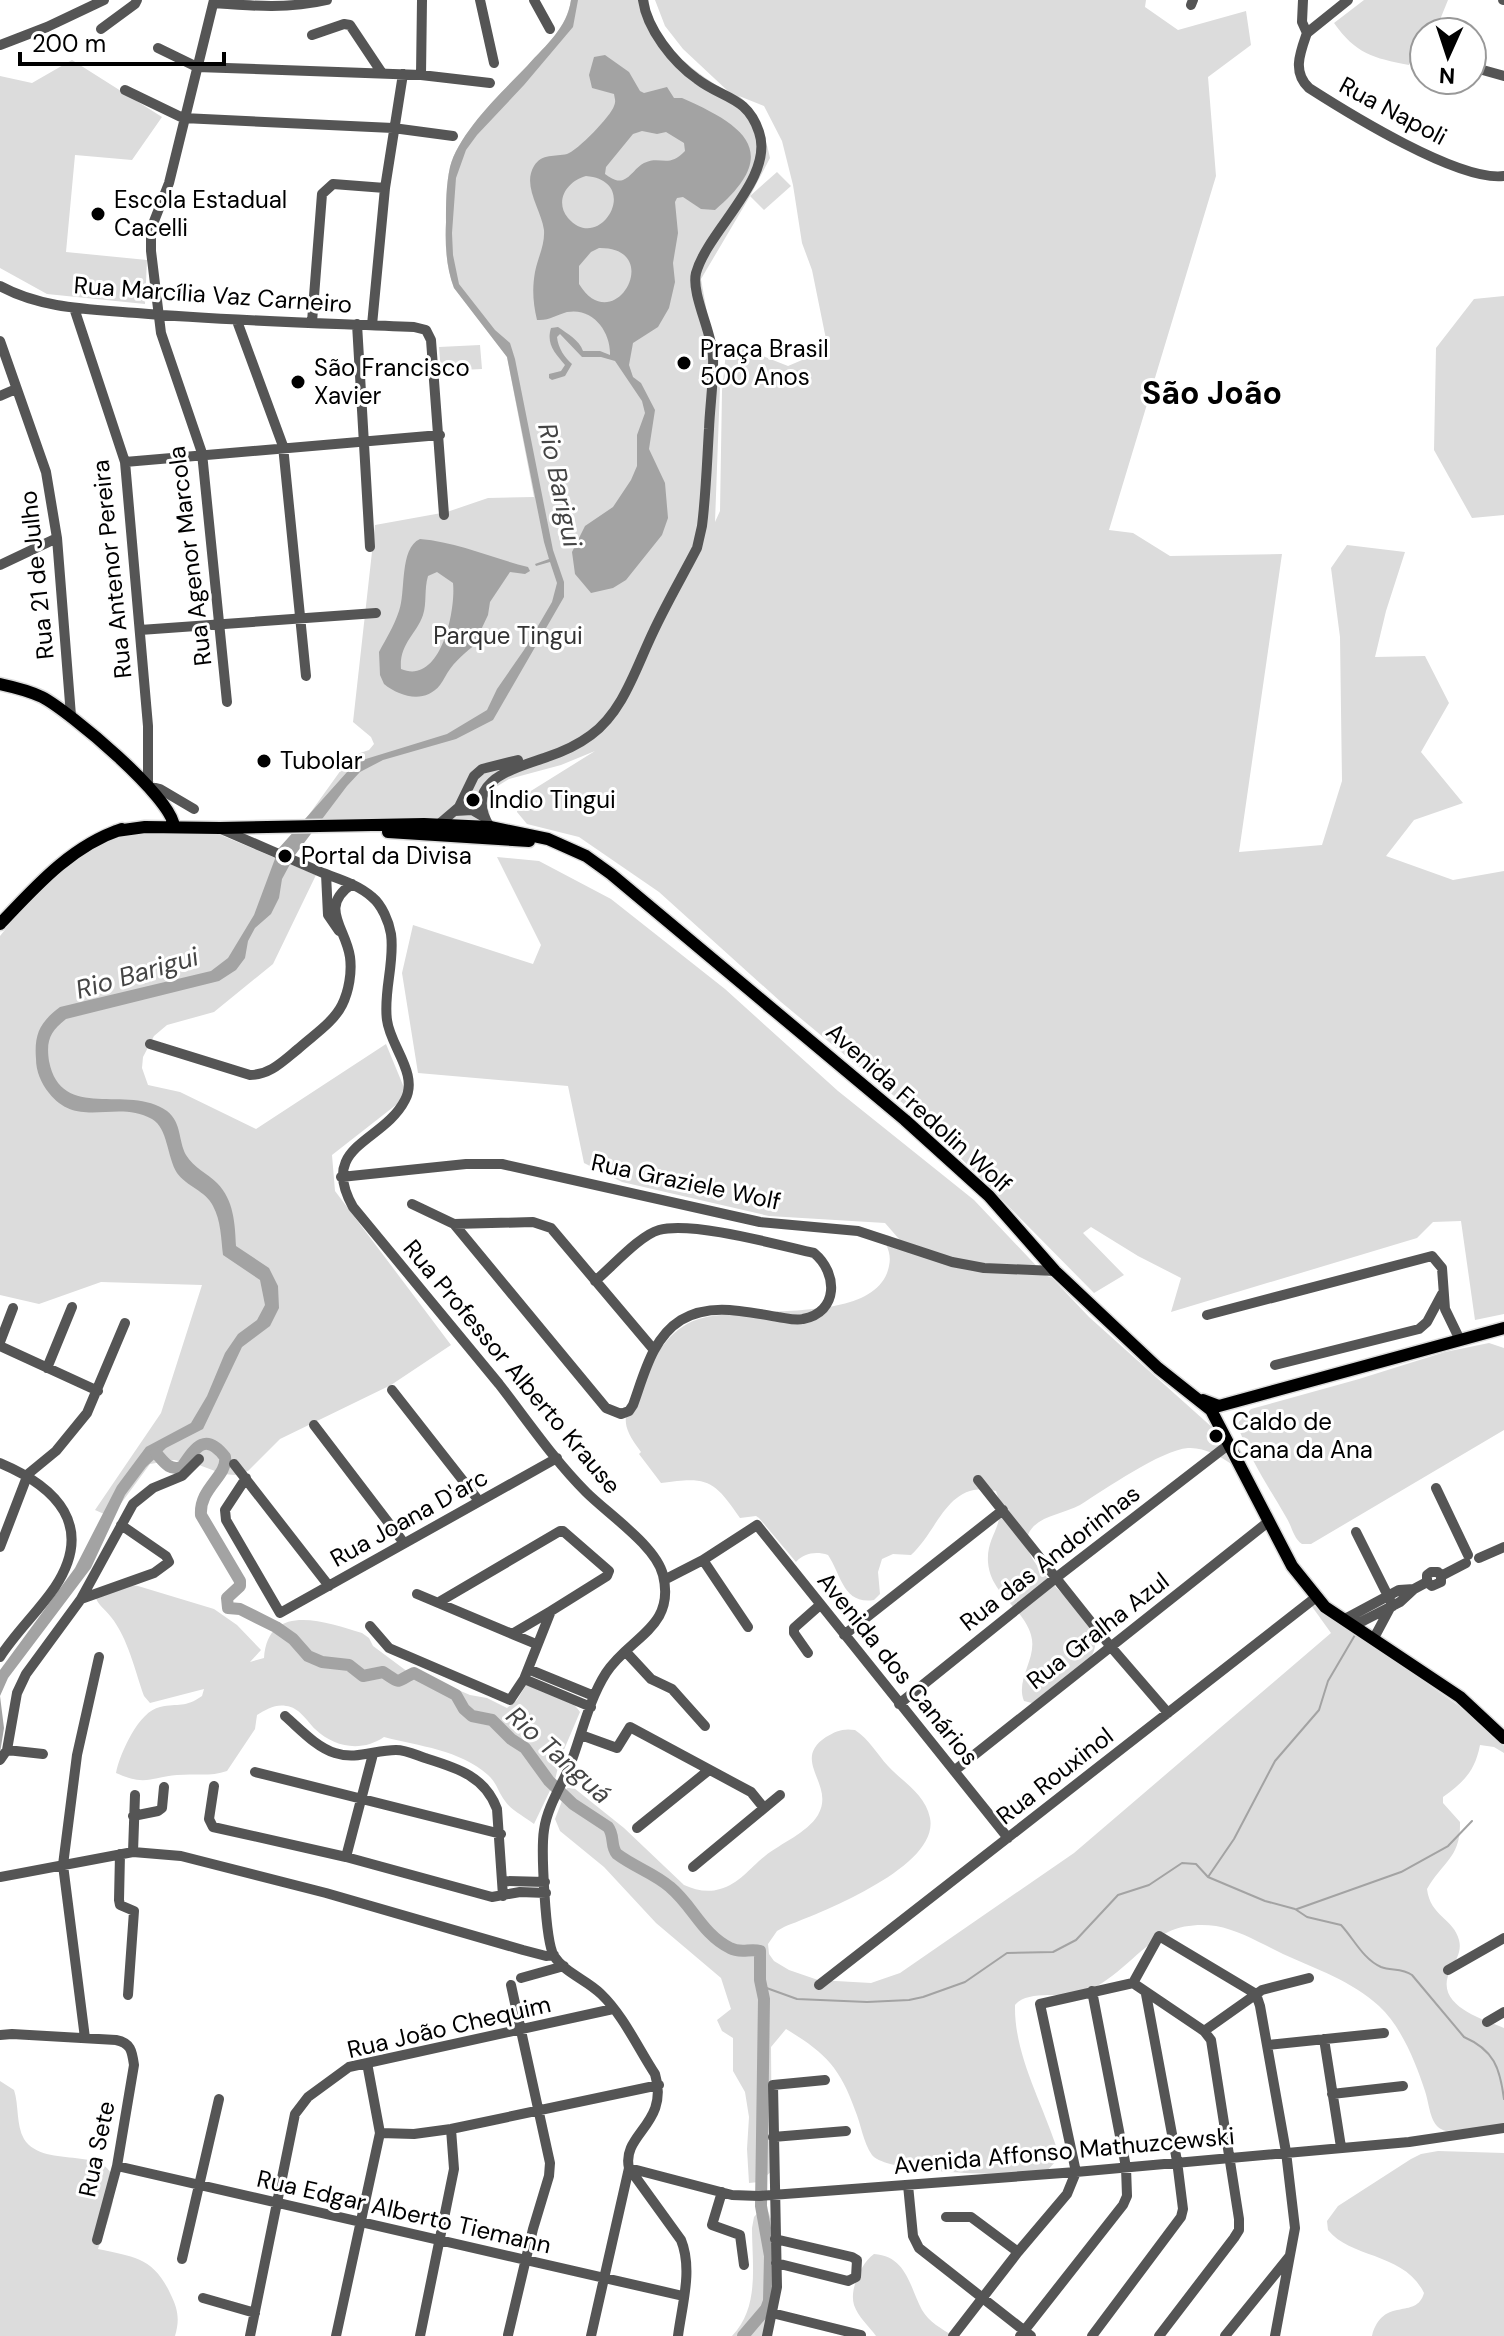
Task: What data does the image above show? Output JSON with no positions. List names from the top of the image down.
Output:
{
  "streets": {
    "main road": ["Avenida Fredolin Wolf"],
    "street": [
      "Rua Napoli",
      "Rua Marcília Vaz Carneiro",
      "Rua Agenor Marcola",
      "Rua Antenor Pereira",
      "Rua 21 de Julho",
      "Rua Graziele Wolf",
      "Rua Professor Alberto Krause",
      "Rua Joana D'arc",
      "Rua das Andorinhas",
      "Rua Gralha Azul",
      "Avenida dos Canários",
      "Rua Rouxinol",
      "Rua João Chequim",
      "Rua Sete",
      "Avenida Affonso Mathuzcewski",
      "Rua Edgar Alberto Tiemann"
    ]
  },
  "crossings": [
    ["Rua Marcília Vaz Carneiro", "Rua Agenor Marcola"],
    ["Rua Marcília Vaz Carneiro", "Rua Antenor Pereira"],
    ["Avenida Fredolin Wolf", "Rua Graziele Wolf"],
    ["Rua Graziele Wolf", "Rua Professor Alberto Krause"],
    ["Rua Professor Alberto Krause", "Rua Joana D'arc"],
    ["Rua das Andorinhas", "Avenida dos Canários"],
    ["Rua Gralha Azul", "Avenida dos Canários"],
    ["Avenida dos Canários", "Rua Rouxinol"],
    ["Rua João Chequim", "Rua Edgar Alberto Tiemann"],
    ["Rua Sete", "Rua Edgar Alberto Tiemann"]
  ],
  "districts": ["São João"],
  "water": ["Rio Barigui", "Rio Tanguá"],
  "parks": ["Parque Tingui"],
  "places": [
    "Escola Estadual Cacelli",
    "Praça Brasil 500 Anos",
    "São Francisco Xavier",
    "Tubolar",
    "Índio Tingui",
    "Portal da Divisa",
    "Caldo de Cana da Ana"
  ],
  "scale_bar": "200 m",
  "north": "bottom"
}
